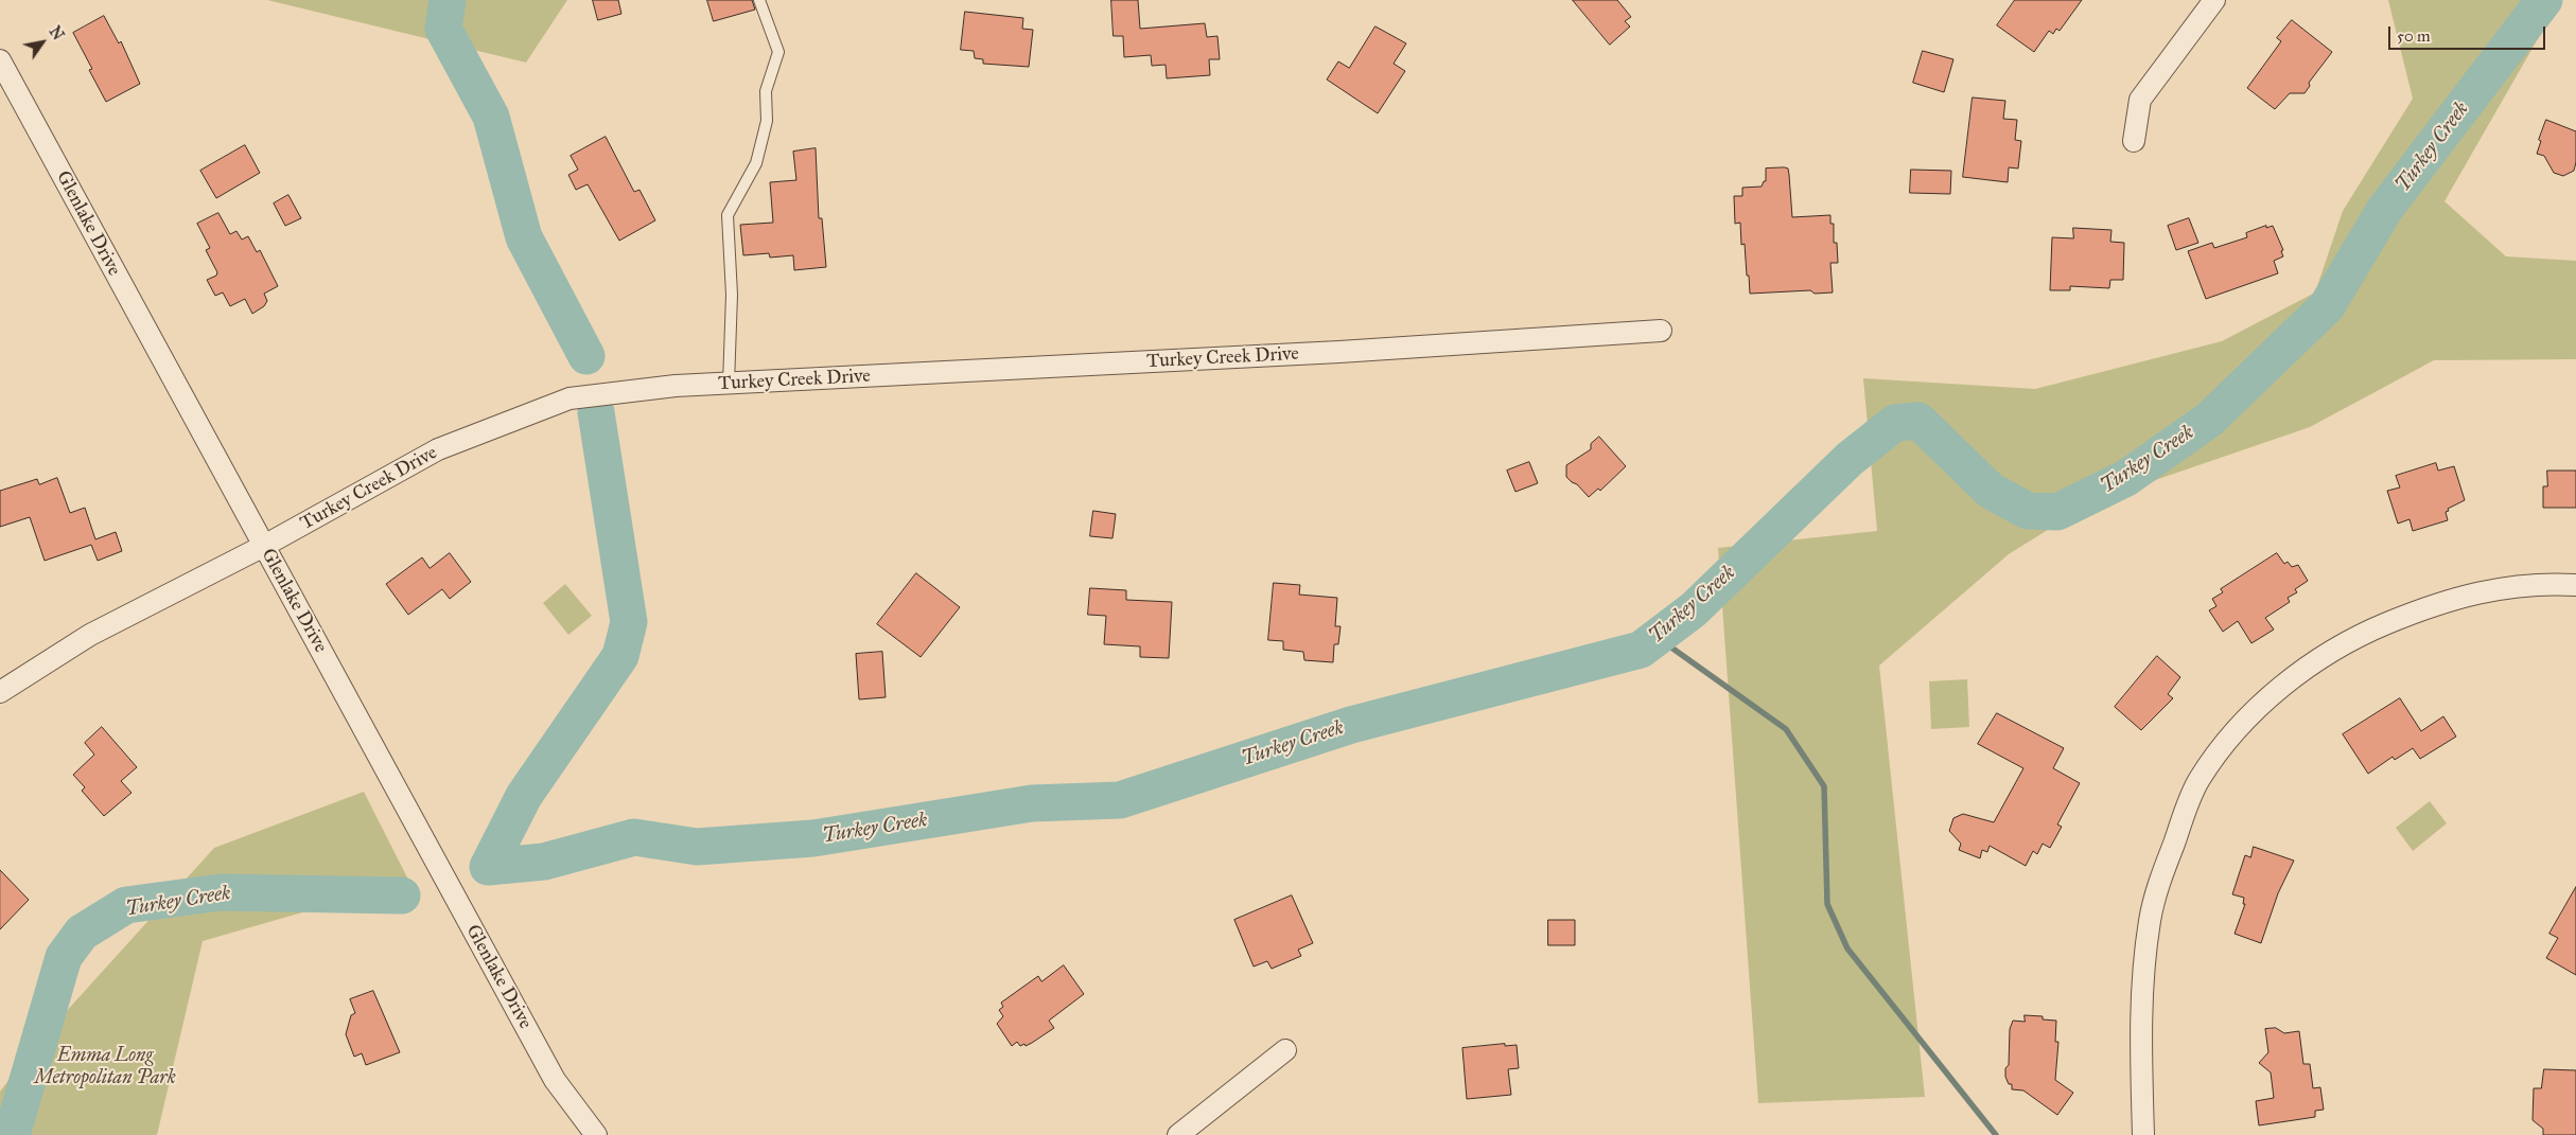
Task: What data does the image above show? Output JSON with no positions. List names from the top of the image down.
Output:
{
  "streets": {
    "street": ["Glenlake Drive", "Turkey Creek Drive"]
  },
  "crossings": [
    ["Glenlake Drive", "Turkey Creek Drive"]
  ],
  "water": ["Turkey Creek"],
  "parks": ["Emma Long Metropolitan Park"],
  "scale_bar": "50 m",
  "north": "top right"
}
